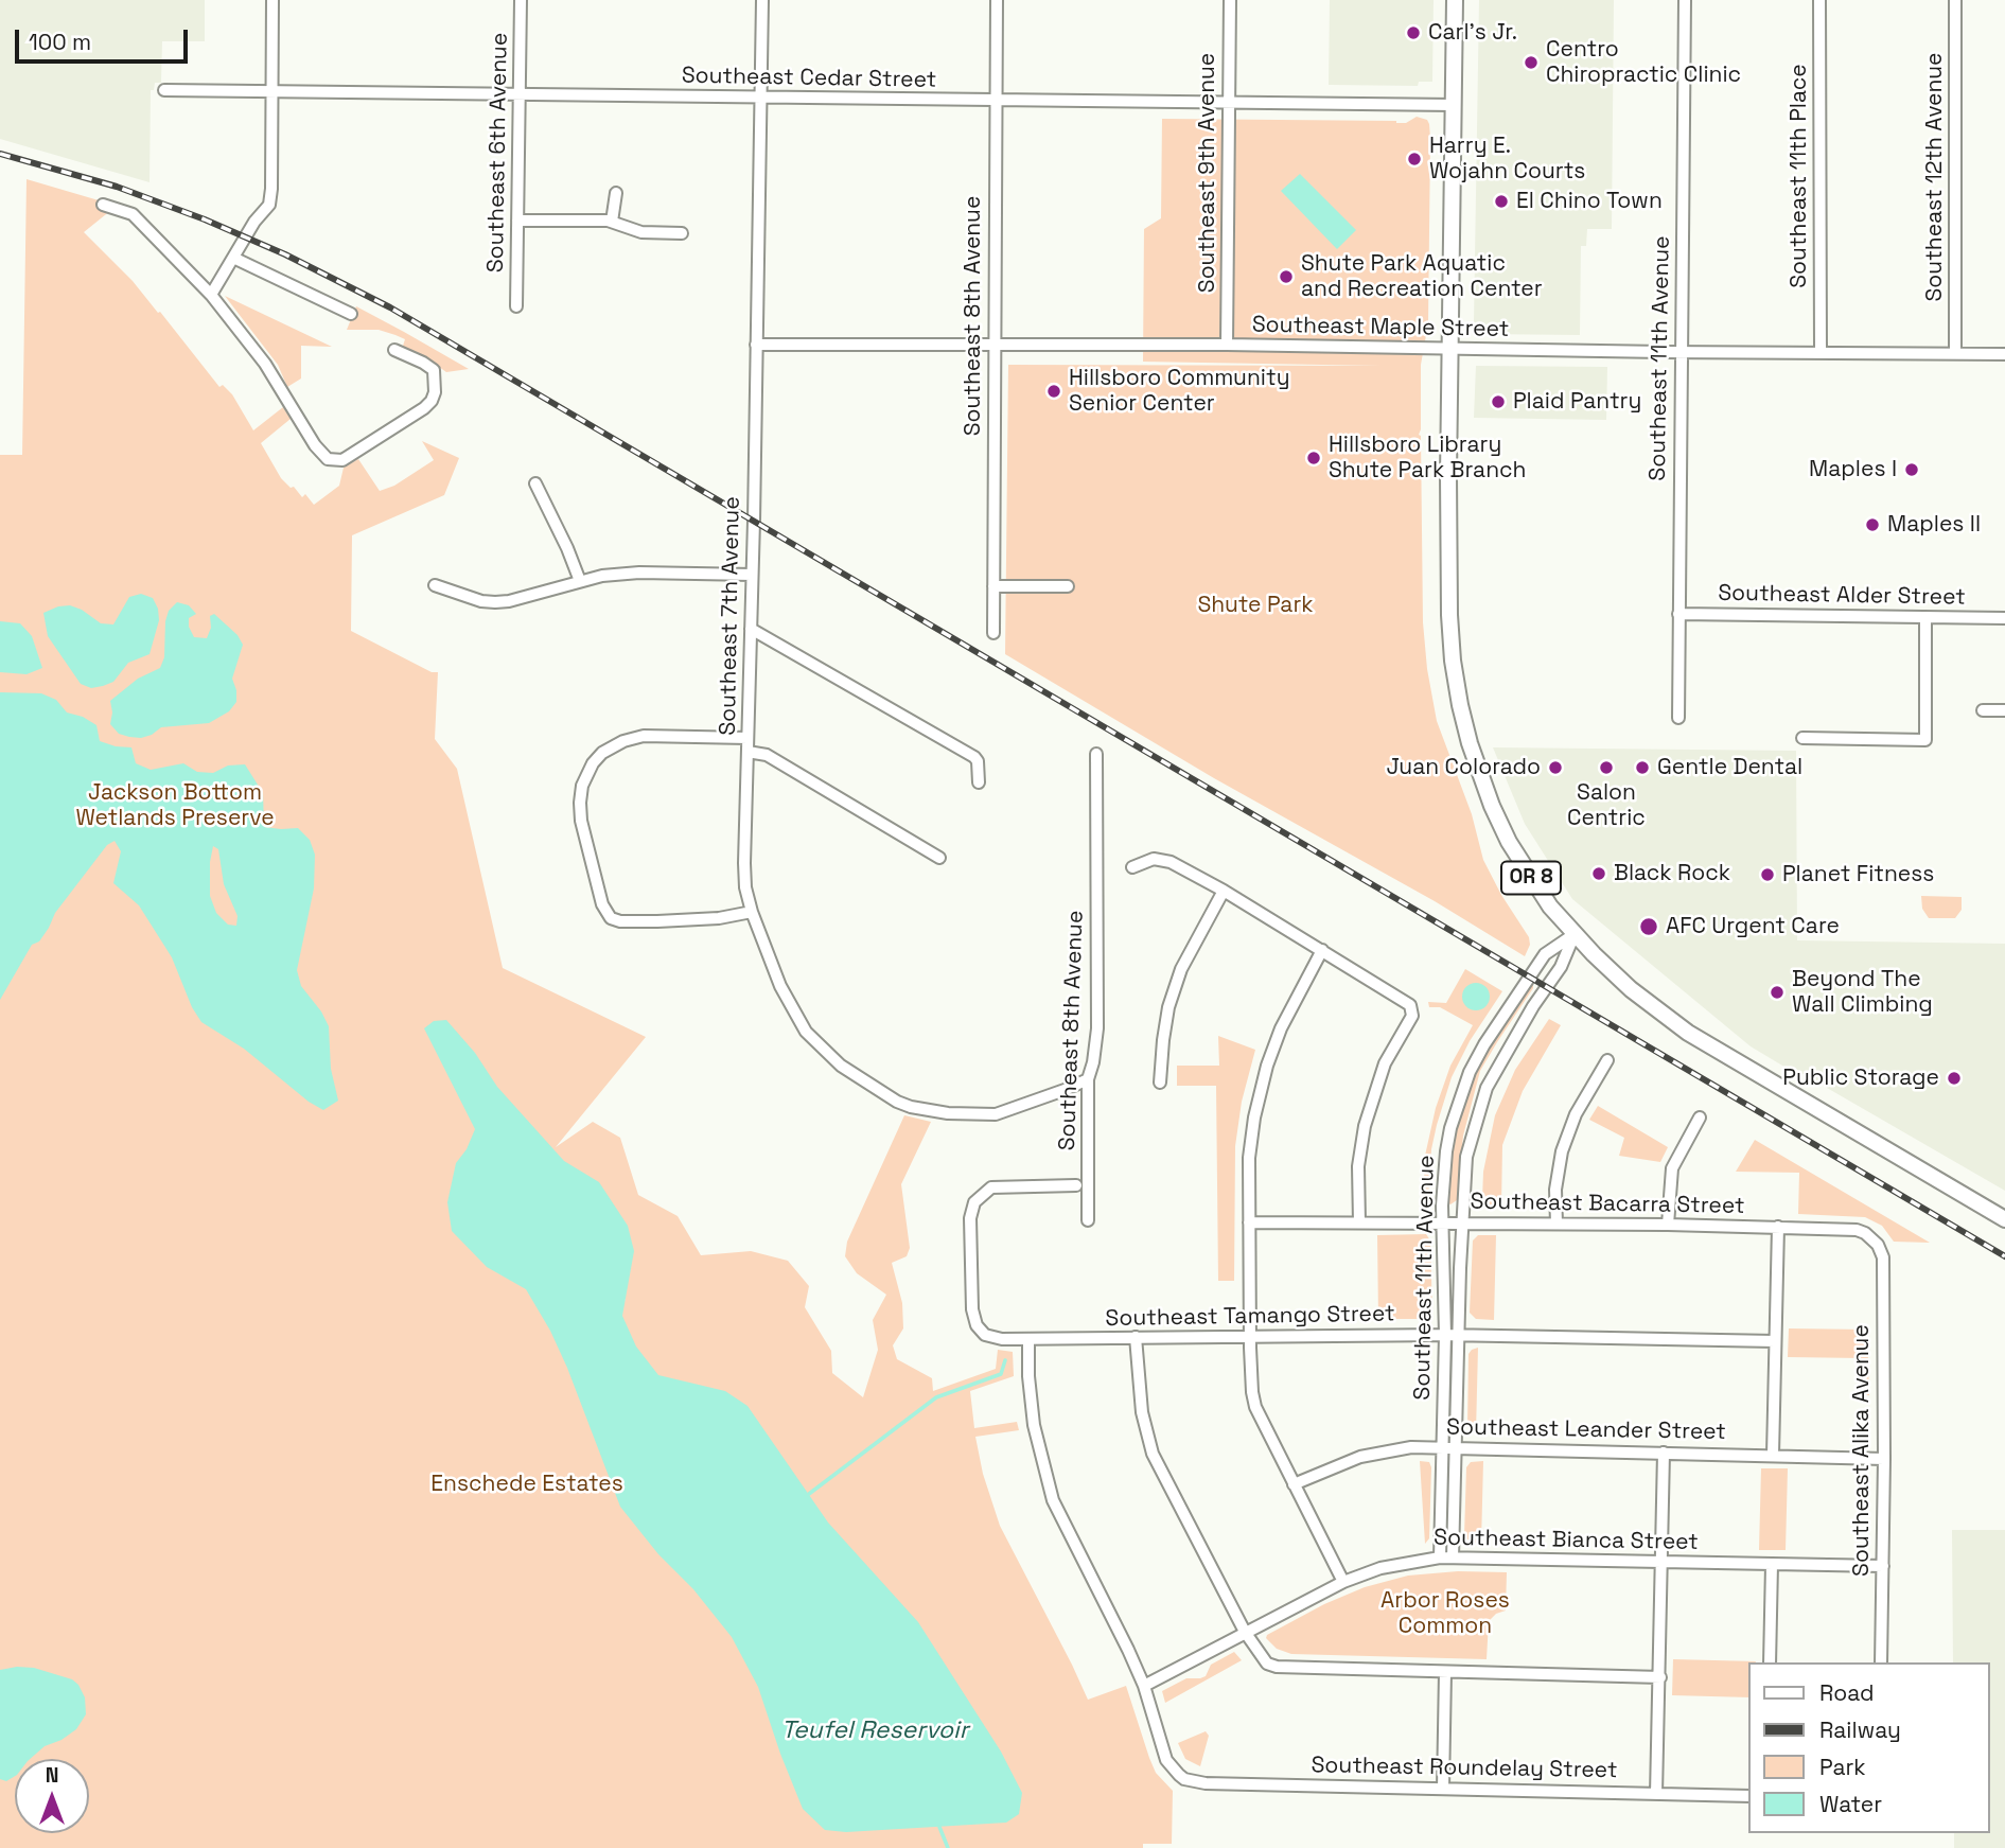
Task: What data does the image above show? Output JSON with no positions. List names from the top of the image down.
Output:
{
  "streets": {
    "main road": ["OR 8"],
    "street": [
      "Southeast Cedar Street",
      "Southeast 6th Avenue",
      "Southeast 9th Avenue",
      "Southeast 11th Place",
      "Southeast 12th Avenue",
      "Southeast 8th Avenue",
      "Southeast Maple Street",
      "Southeast 11th Avenue",
      "Southeast Alder Street",
      "Southeast 7th Avenue",
      "Southeast Bacarra Street",
      "Southeast Tamango Street",
      "Southeast Leander Street",
      "Southeast Alika Avenue",
      "Southeast Bianca Street",
      "Southeast Roundelay Street"
    ]
  },
  "crossings": [
    ["Southeast Cedar Street", "Southeast 6th Avenue"],
    ["Southeast Cedar Street", "Southeast 9th Avenue"],
    ["Southeast Cedar Street", "Southeast 8th Avenue"],
    ["Southeast Cedar Street", "Southeast 7th Avenue"],
    ["Southeast Cedar Street", "OR 8"],
    ["Southeast 9th Avenue", "Southeast Maple Street"],
    ["Southeast 11th Place", "Southeast Maple Street"],
    ["Southeast 12th Avenue", "Southeast Maple Street"],
    ["Southeast 8th Avenue", "Southeast Maple Street"],
    ["Southeast 8th Avenue", "Southeast 7th Avenue"],
    ["Southeast Maple Street", "Southeast 11th Avenue"],
    ["Southeast Maple Street", "Southeast 7th Avenue"],
    ["Southeast Maple Street", "OR 8"],
    ["Southeast 11th Avenue", "Southeast Alder Street"],
    ["Southeast 11th Avenue", "OR 8"],
    ["Southeast 11th Avenue", "Southeast Bacarra Street"],
    ["Southeast 11th Avenue", "Southeast Tamango Street"],
    ["Southeast 11th Avenue", "Southeast Leander Street"],
    ["Southeast 11th Avenue", "Southeast Bianca Street"],
    ["Southeast Bacarra Street", "Southeast Alika Avenue"],
    ["Southeast Leander Street", "Southeast Alika Avenue"],
    ["Southeast Alika Avenue", "Southeast Bianca Street"],
    ["Southeast Bianca Street", "Southeast Roundelay Street"]
  ],
  "water": ["Teufel Reservoir"],
  "parks": [
    "Shute Park",
    "Jackson Bottom Wetlands Preserve",
    "Enschede Estates",
    "Arbor Roses Common"
  ],
  "places": [
    "Carl's Jr.",
    "Centro Chiropractic Clinic",
    "Harry E. Wojahn Courts",
    "El Chino Town",
    "Shute Park Aquatic and Recreation Center",
    "Hillsboro Community Senior Center",
    "Plaid Pantry",
    "Hillsboro Library Shute Park Branch",
    "Maples I",
    "Maples II",
    "Juan Colorado",
    "Salon Centric",
    "Gentle Dental",
    "Black Rock",
    "Planet Fitness",
    "AFC Urgent Care",
    "Beyond The Wall Climbing",
    "Public Storage"
  ],
  "legend": [
    "Road",
    "Railway",
    "Park",
    "Water"
  ],
  "scale_bar": "100 m",
  "north": "top"
}
